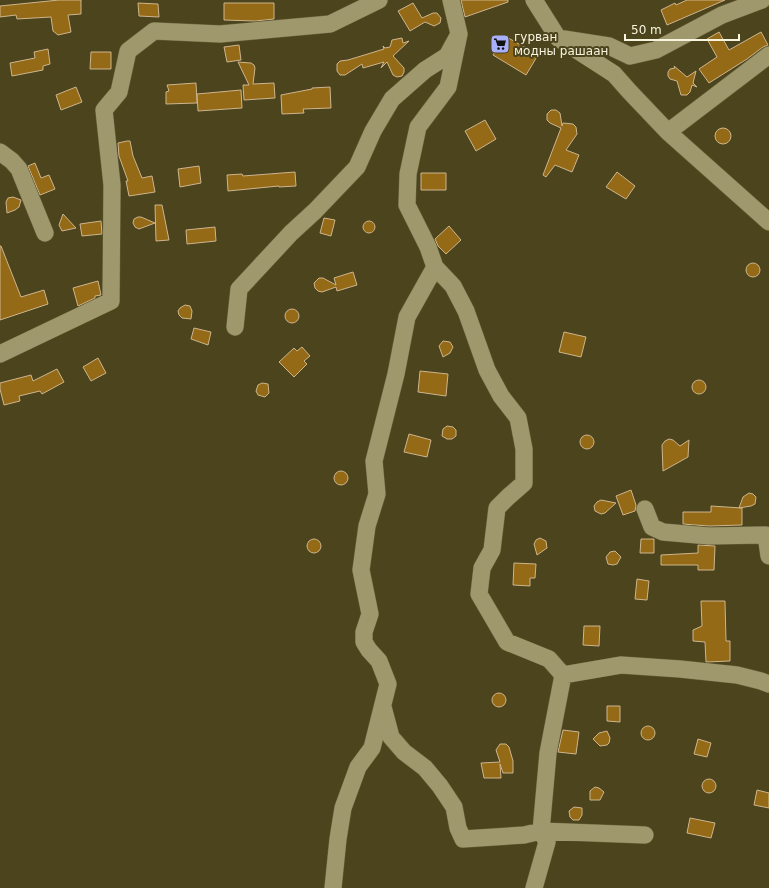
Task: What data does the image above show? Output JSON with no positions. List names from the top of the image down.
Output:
{
  "places": {
    "supermarket": ["гурван модны рашаан"]
  },
  "scale_bar": "50 m"
}
